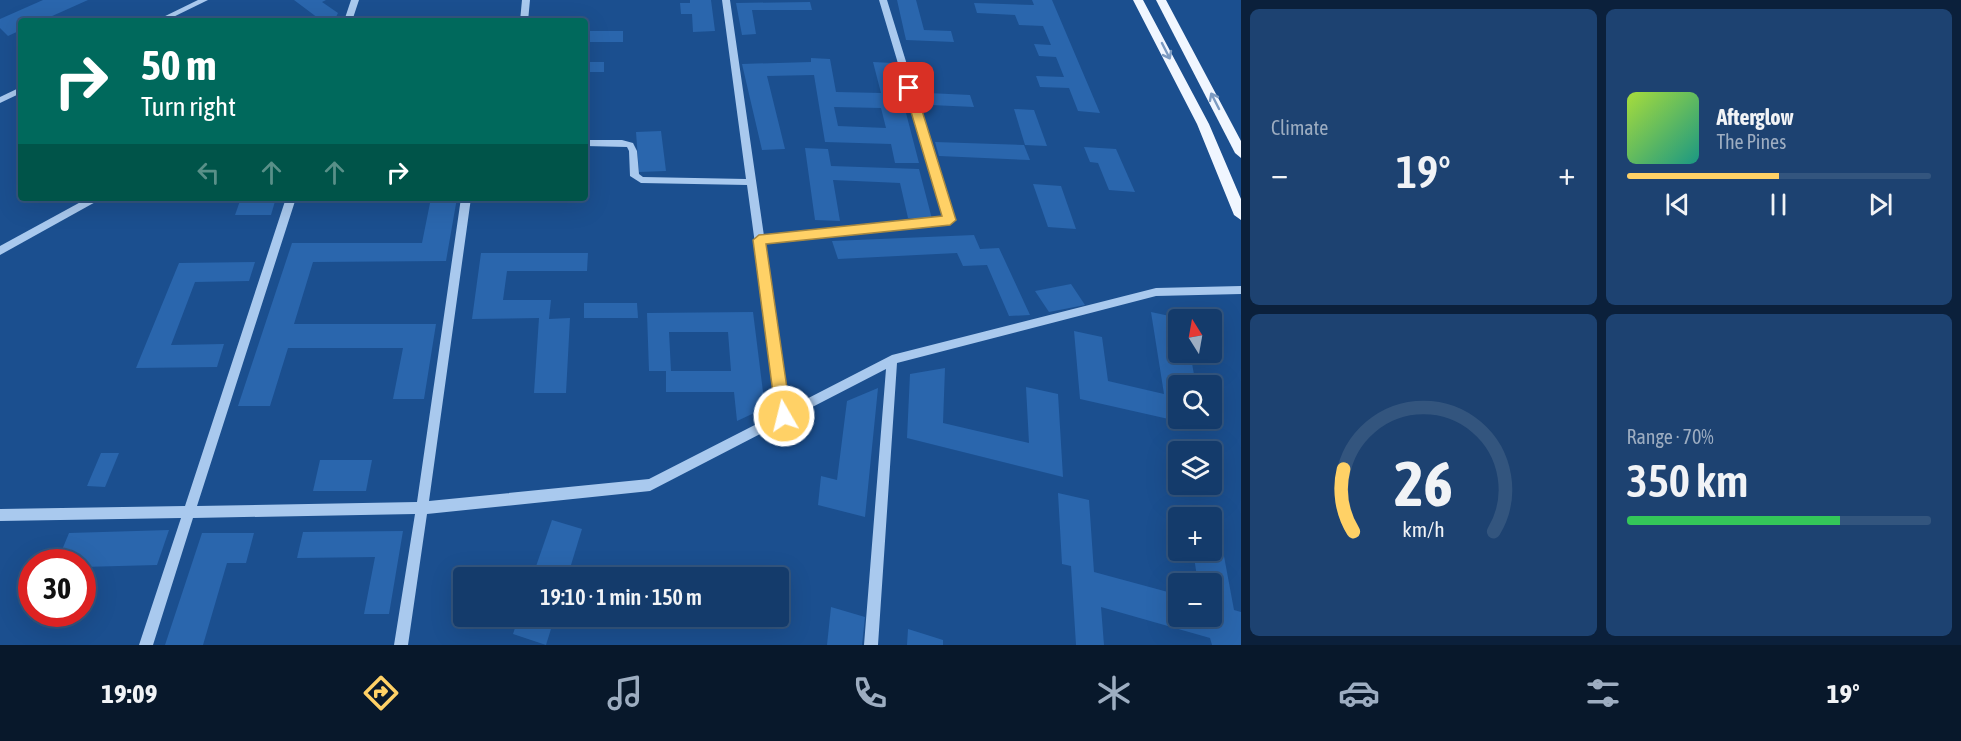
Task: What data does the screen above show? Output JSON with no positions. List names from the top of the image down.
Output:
{
  "north": "top",
  "page": {
    "tile": [
      "Climate",
      ["Range · 70%", "350 km"]
    ],
    "turn": ["50 m", "Turn right"],
    "song": ["Afterglow", "The Pines"],
    "heat": ["−", "19°", "+"],
    "map_buttons": ["+", "−"],
    "limit": "30",
    "trip": "19:10 · 1 min · 150 m",
    "tabs": ["19:09", "19°"],
    "gauge": ["26", "km/h"]
  }
}
